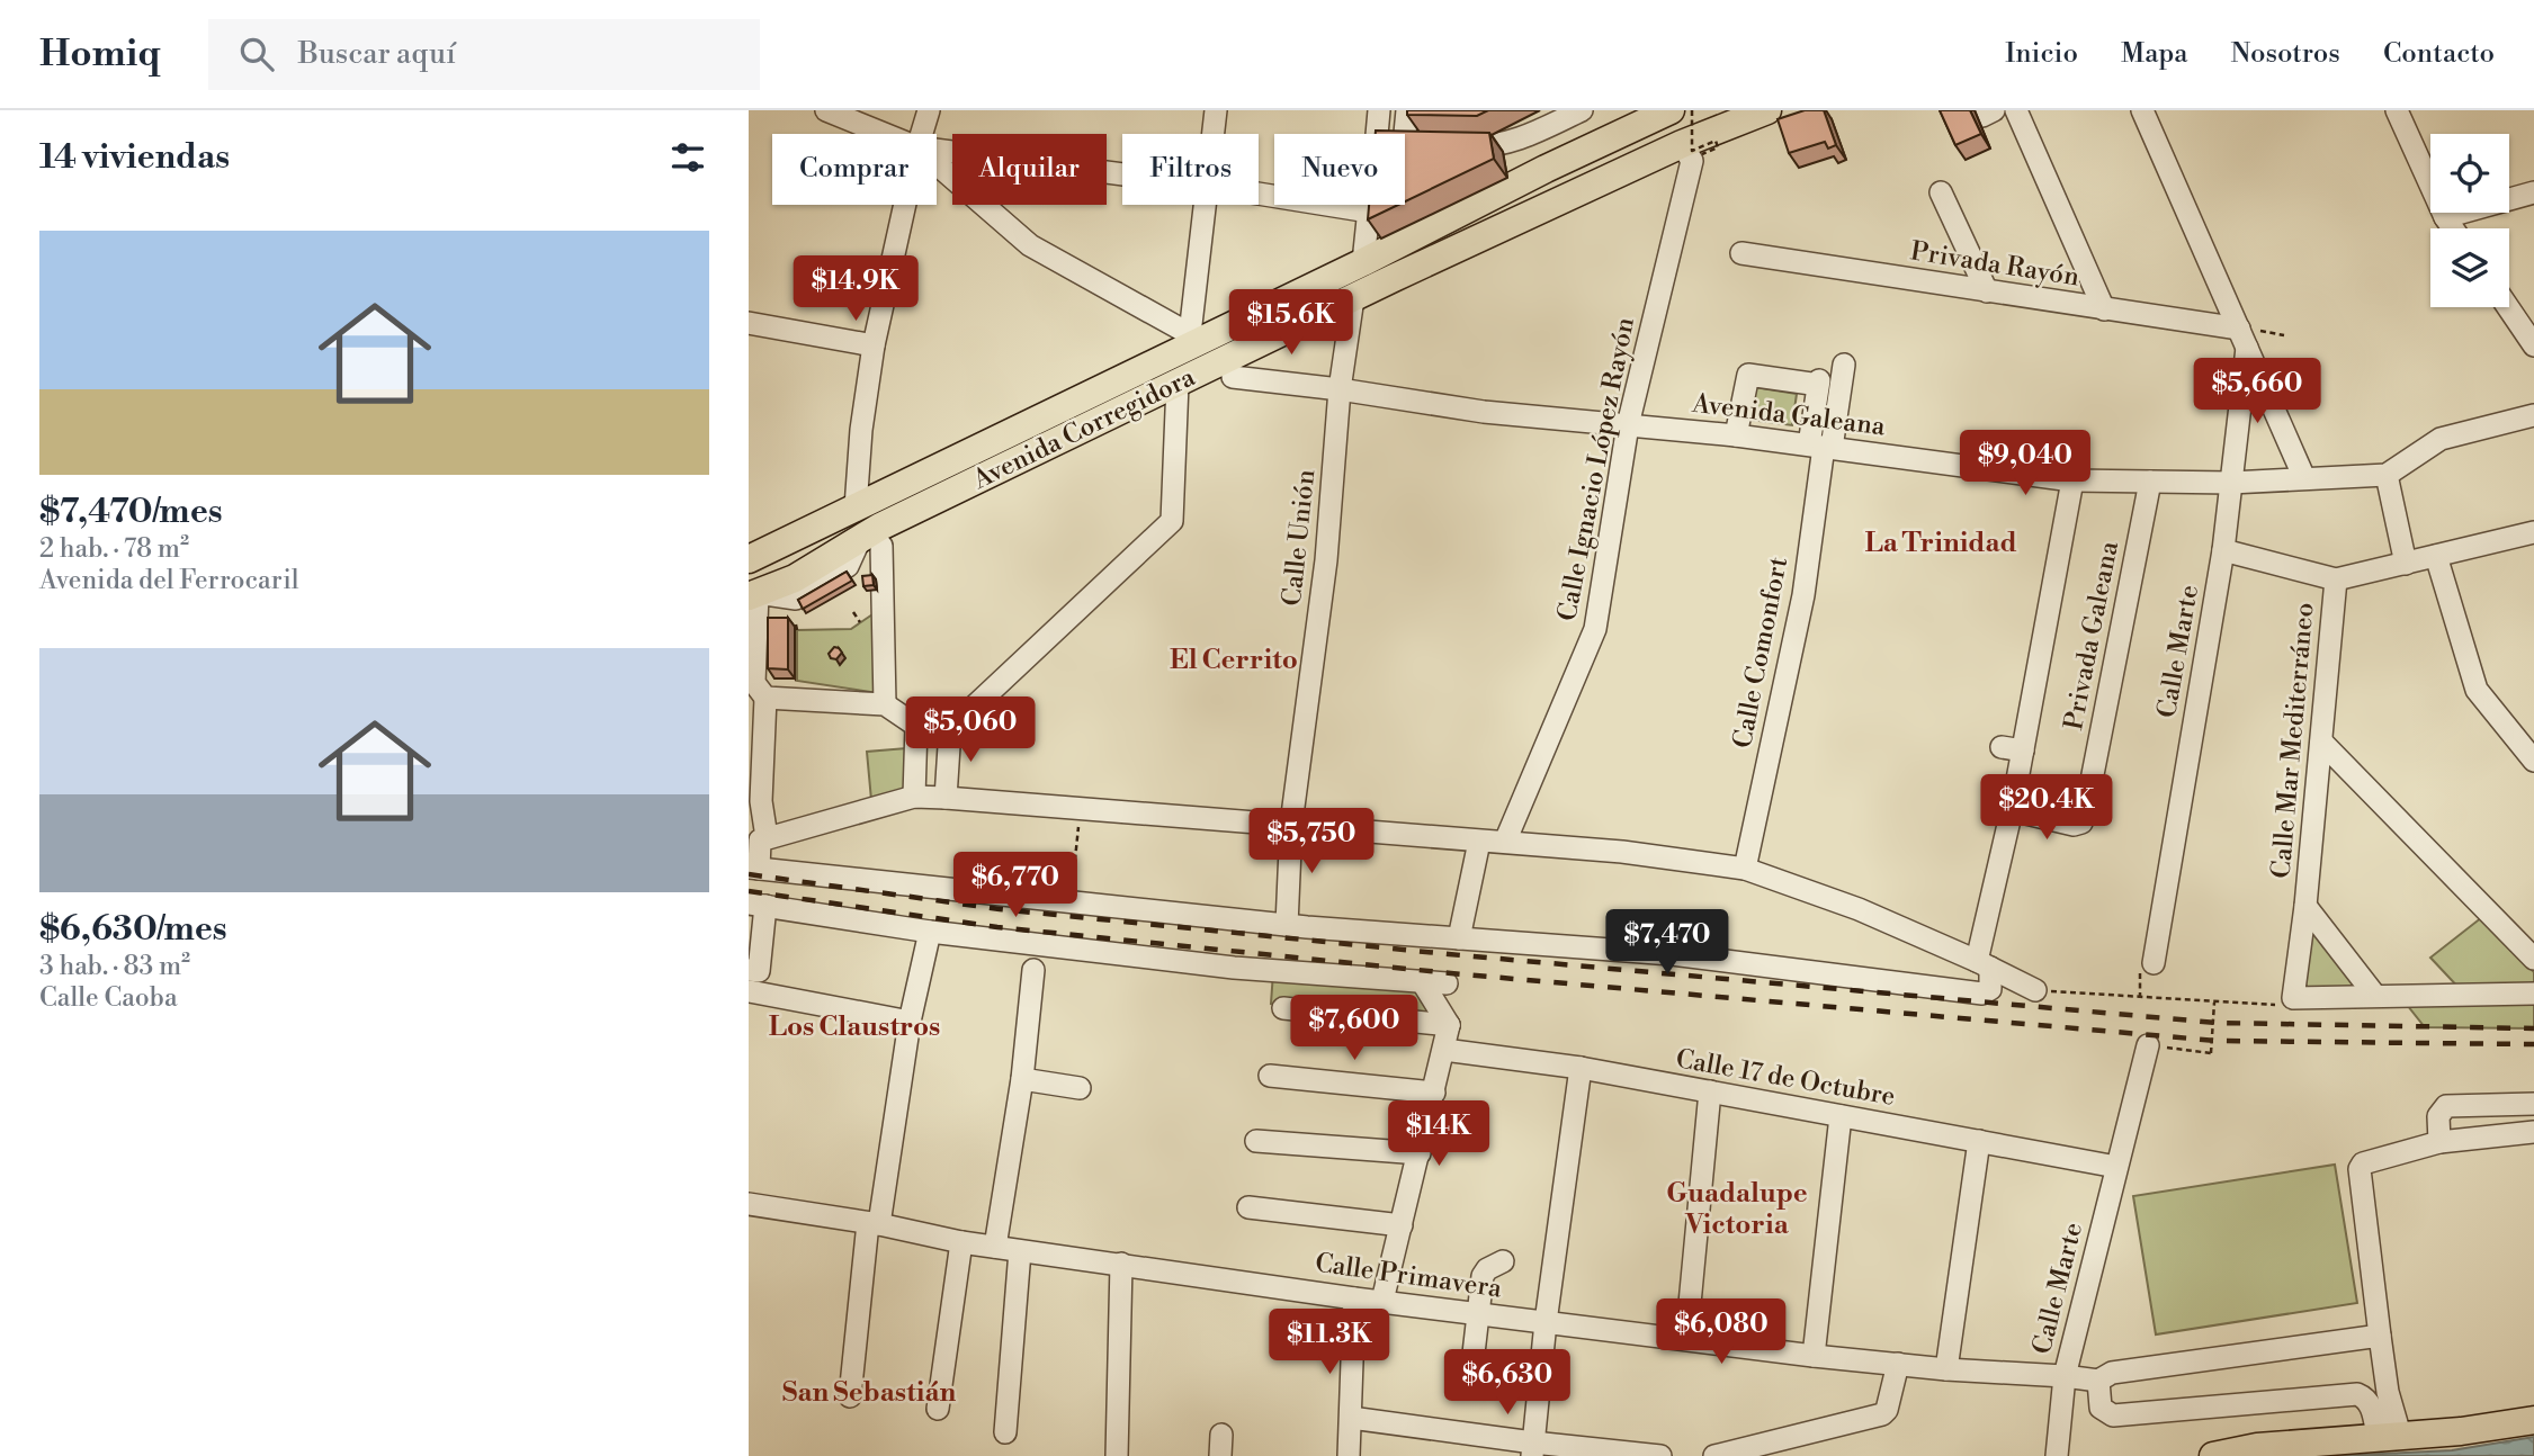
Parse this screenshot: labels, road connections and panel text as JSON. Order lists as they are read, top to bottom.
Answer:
{
  "streets": {
    "main road": ["Avenida Corregidora"],
    "street": [
      "Privada Rayón",
      "Avenida Galeana",
      "Calle Ignacio López Rayón",
      "Calle Unión",
      "Privada Galeana",
      "Calle Marte",
      "Calle Comonfort",
      "Calle Mar Mediterráneo",
      "Calle 17 de Octubre",
      "Calle Primavera"
    ]
  },
  "crossings": [
    ["Privada Rayón", "Calle Marte"],
    ["Avenida Galeana", "Calle Ignacio López Rayón"],
    ["Avenida Galeana", "Calle Unión"],
    ["Avenida Galeana", "Privada Galeana"],
    ["Avenida Galeana", "Calle Marte"],
    ["Avenida Galeana", "Calle Comonfort"],
    ["Avenida Corregidora", "Calle Ignacio López Rayón"],
    ["Avenida Corregidora", "Calle Unión"],
    ["Calle Marte", "Calle 17 de Octubre"],
    ["Calle Marte", "Calle Primavera"]
  ],
  "districts": [
    "La Trinidad",
    "El Cerrito",
    "Los Claustros",
    "Guadalupe Victoria",
    "San Sebastián"
  ],
  "page": {
    "header": "Homiq",
    "search": "Buscar aquí",
    "nav": [
      "Inicio",
      "Mapa",
      "Nosotros",
      "Contacto"
    ],
    "heading": "14 viviendas",
    "chip": [
      "Comprar",
      "Alquilar",
      "Filtros",
      "Nuevo"
    ],
    "list": [
      {
        "name": "$7,470/mes",
        "note": "2 hab. · 78 m² · Avenida del Ferrocaril"
      },
      {
        "name": "$6,630/mes",
        "note": "3 hab. · 83 m² · Calle Caoba"
      }
    ],
    "price": [
      "$14.9K",
      "$15.6K",
      "$5,660",
      "$9,040",
      "$5,060",
      "$20.4K",
      "$5,750",
      "$6,770",
      "$7,470",
      "$7,600",
      "$14K",
      "$6,080",
      "$11.3K",
      "$6,630"
    ]
  }
}
